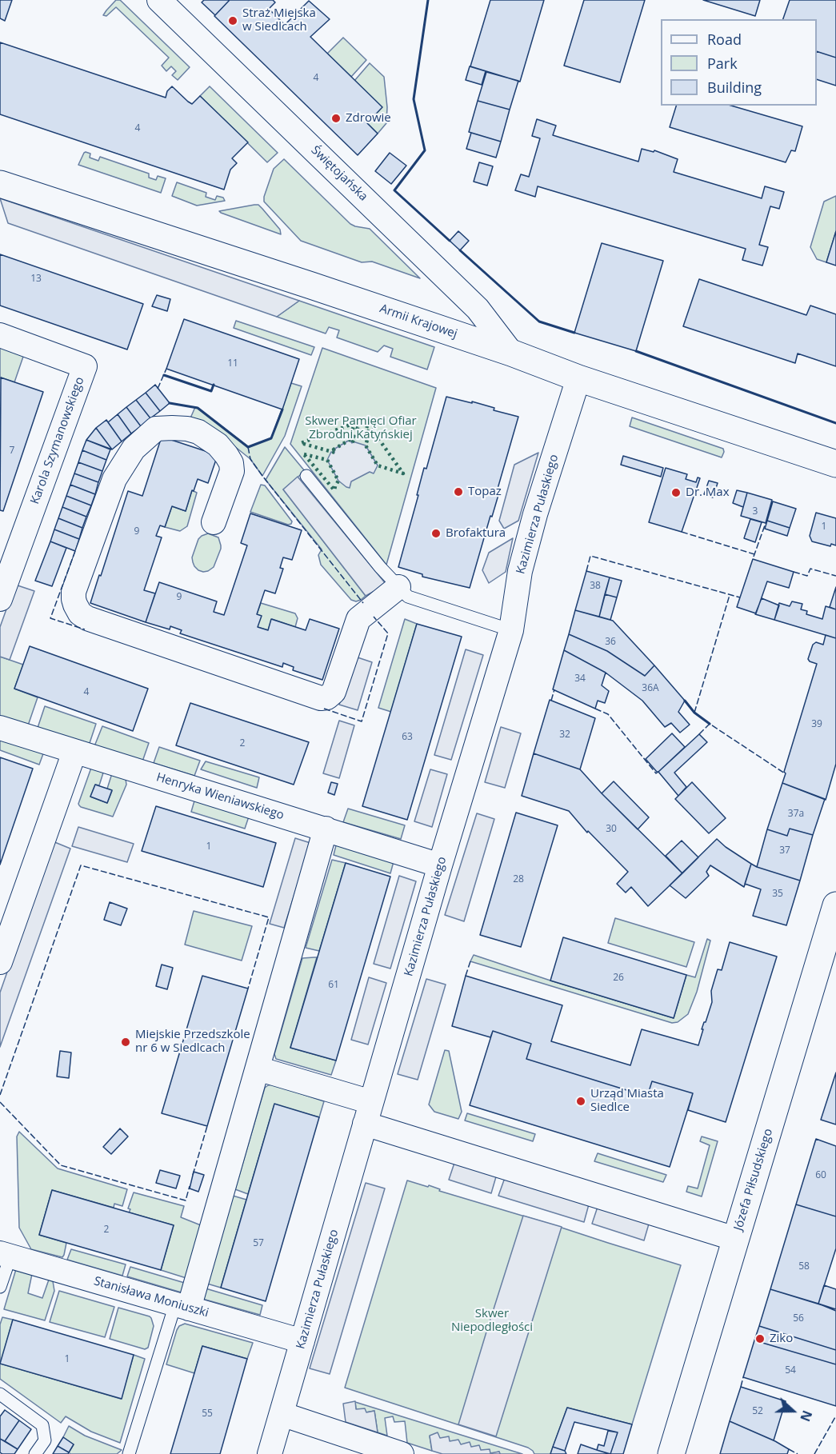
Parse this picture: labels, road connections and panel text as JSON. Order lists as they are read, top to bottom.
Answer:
{
  "streets": {
    "street": [
      "Świętojańska",
      "Armii Krajowej",
      "Karola Szymanowskiego",
      "Kazimierza Pułaskiego",
      "Henryka Wieniawskiego",
      "Józefa Piłsudskiego",
      "Stanisława Moniuszki"
    ]
  },
  "crossings": [
    ["Świętojańska", "Armii Krajowej"],
    ["Armii Krajowej", "Kazimierza Pułaskiego"],
    ["Kazimierza Pułaskiego", "Henryka Wieniawskiego"],
    ["Kazimierza Pułaskiego", "Stanisława Moniuszki"]
  ],
  "parks": ["Skwer Pamięci Ofiar Zbrodni Katyńskiej", "Skwer Niepodległości"],
  "places": [
    "Straż Miejska w Siedlcach",
    "Zdrowie",
    "Topaz",
    "Dr. Max",
    "Brofaktura",
    "Miejskie Przedszkole nr 6 w Siedlcach",
    "Urząd Miasta Siedlce",
    "Ziko"
  ],
  "house_numbers": [
    "4",
    "4",
    "13",
    "11",
    "7",
    "3",
    "1",
    "9",
    "38",
    "9",
    "36",
    "34",
    "36A",
    "4",
    "39",
    "32",
    "63",
    "2",
    "37a",
    "30",
    "1",
    "37",
    "28",
    "35",
    "26",
    "61",
    "60",
    "2",
    "57",
    "58",
    "56",
    "1",
    "54",
    "52",
    "55"
  ],
  "legend": ["Road", "Park", "Building"],
  "north": "right"
}
